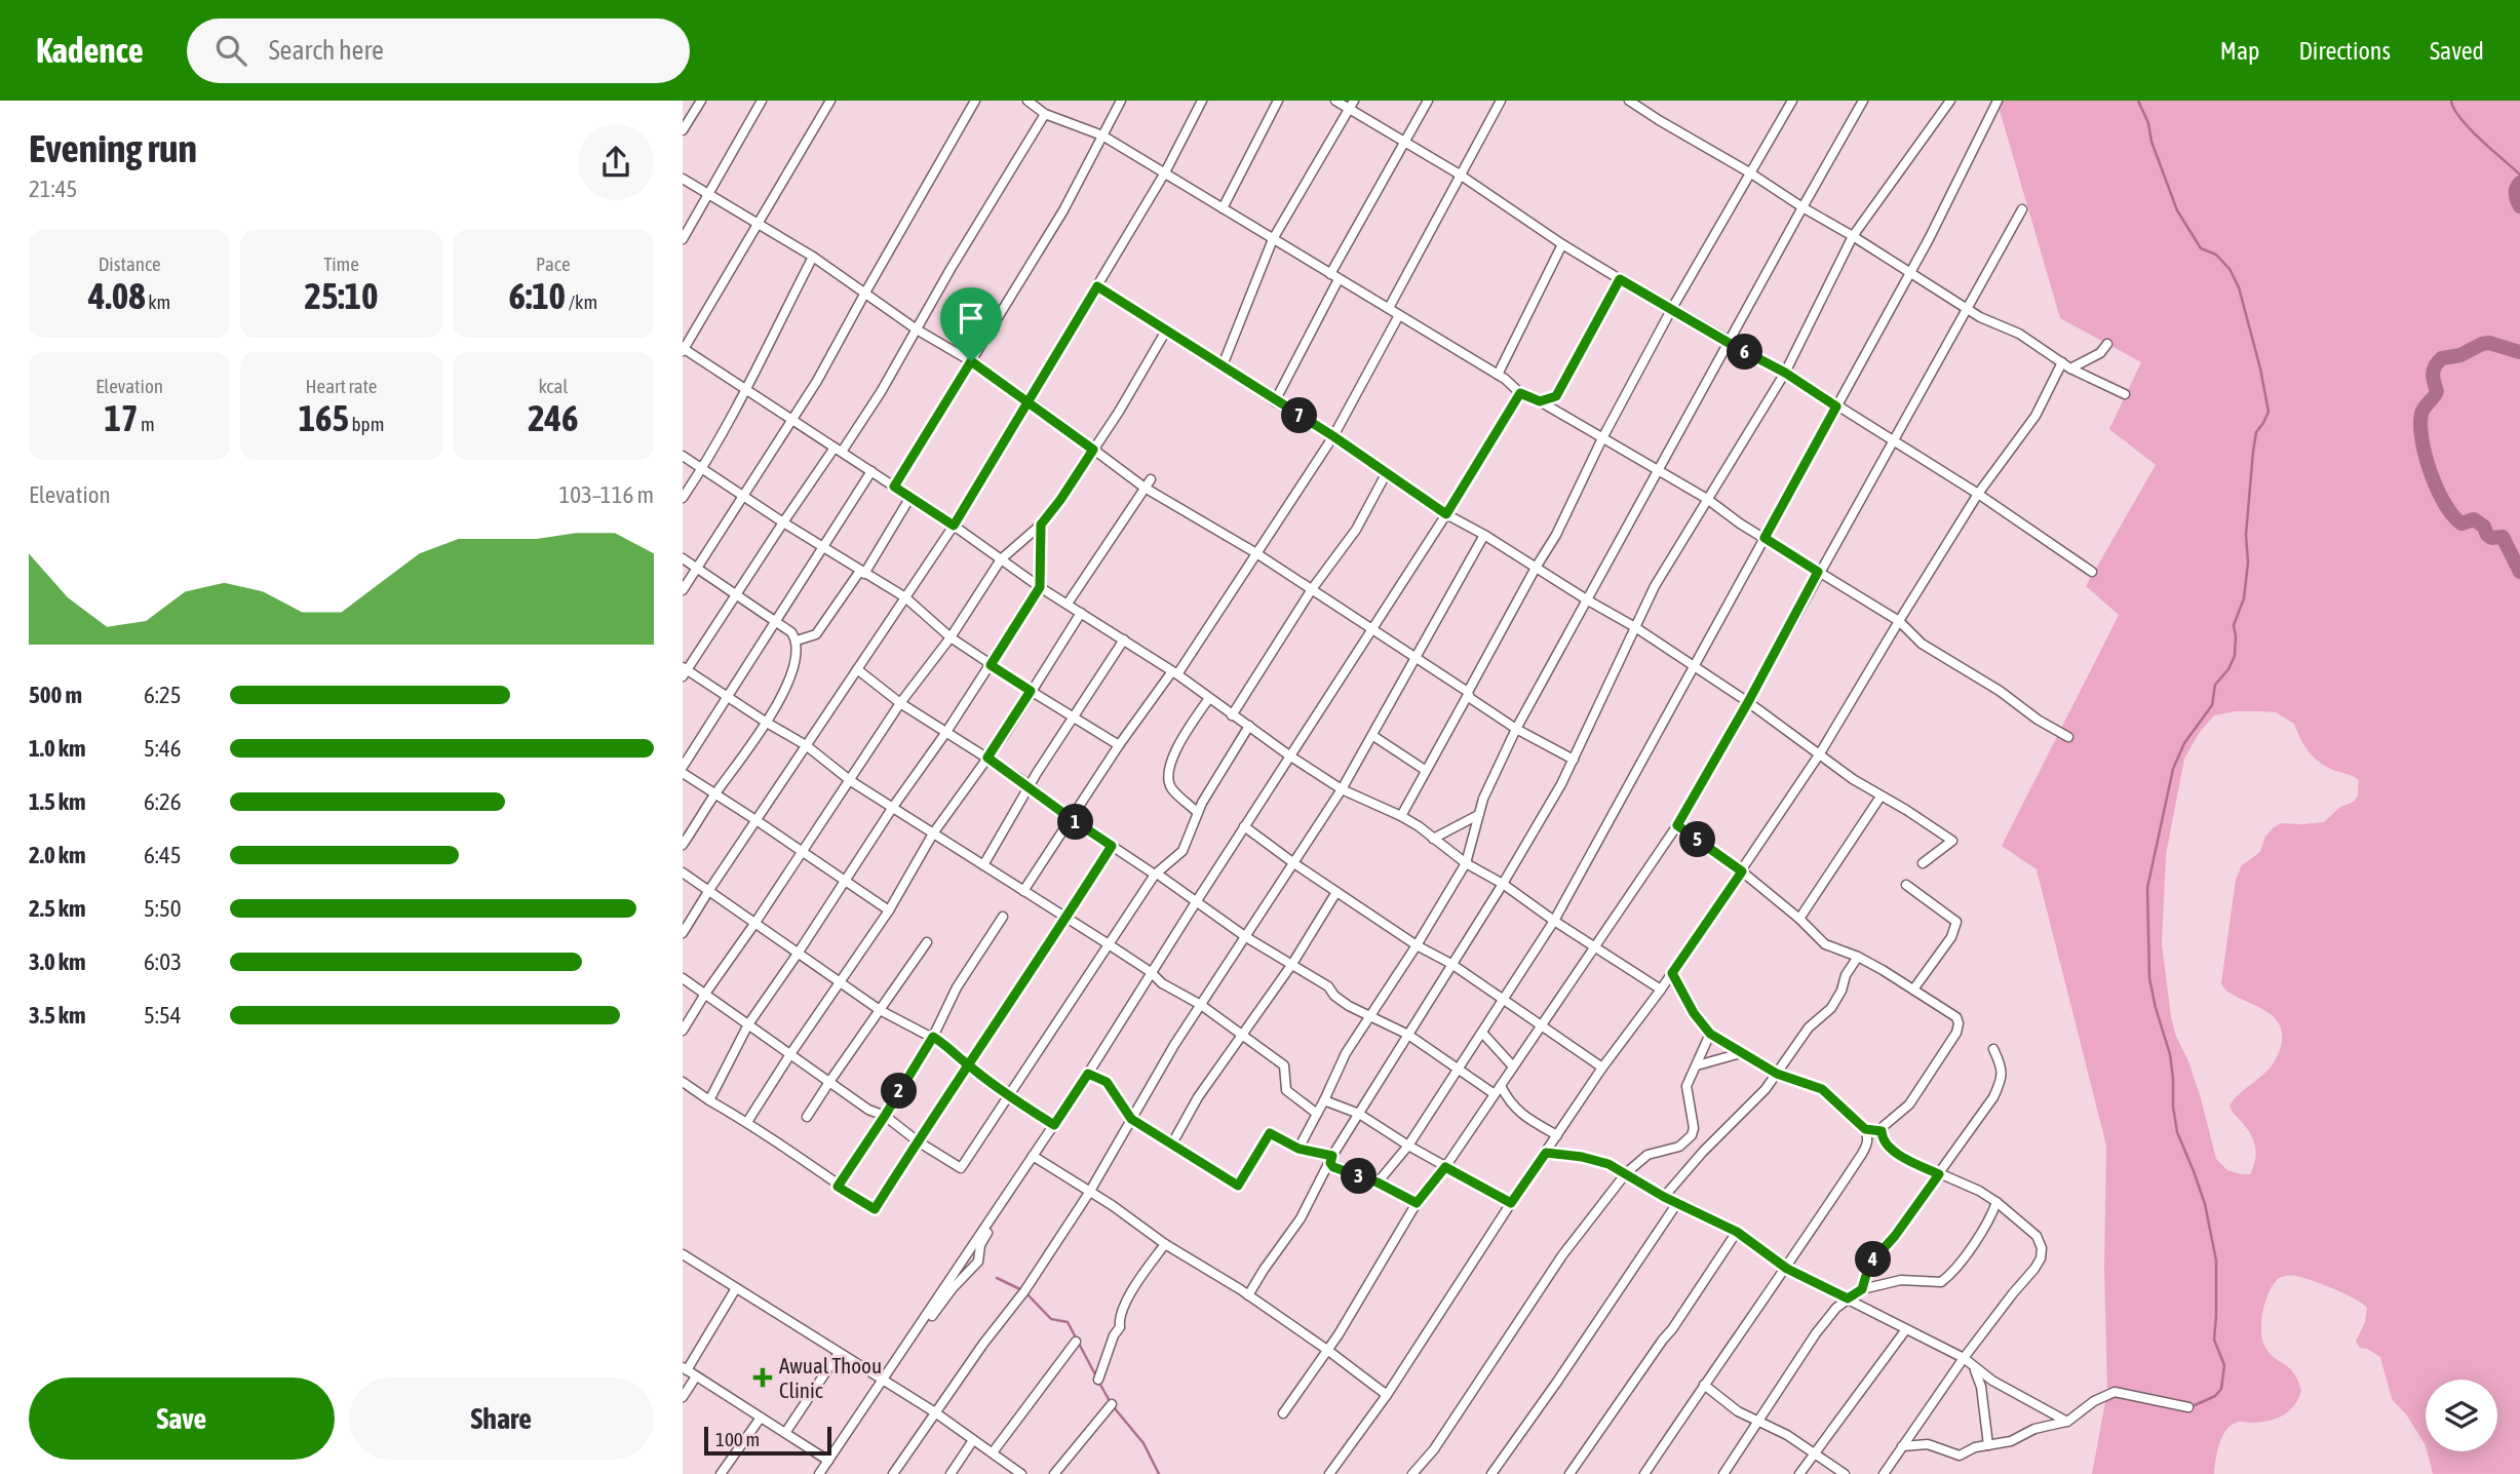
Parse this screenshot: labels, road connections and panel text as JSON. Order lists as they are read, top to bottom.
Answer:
{
  "places": {
    "health": ["Awual Thoou Clinic"]
  },
  "scale_bar": "100 m",
  "page": {
    "header": "Kadence",
    "search": "Search here",
    "nav": ["Map", "Directions", "Saved"],
    "heading": ["Evening run", "21:45"],
    "stats": [
      ["Distance", "4.08 km"],
      ["Time", "25:10"],
      ["Pace", "6:10 /km"],
      ["Elevation", "17 m"],
      ["Heart rate", "165 bpm"],
      ["kcal", "246"]
    ],
    "pins": [
      "6",
      "7",
      "1",
      "5",
      "2",
      "3",
      "4"
    ],
    "chart": ["Elevation", "103–116 m"],
    "list": [
      {
        "name": "500 m",
        "note": "6:25"
      },
      {
        "name": "1.0 km",
        "note": "5:46"
      },
      {
        "name": "1.5 km",
        "note": "6:26"
      },
      {
        "name": "2.0 km",
        "note": "6:45"
      },
      {
        "name": "2.5 km",
        "note": "5:50"
      },
      {
        "name": "3.0 km",
        "note": "6:03"
      },
      {
        "name": "3.5 km",
        "note": "5:54"
      }
    ],
    "buttons": ["Save", "Share"],
    "scale": "100 m"
  }
}
